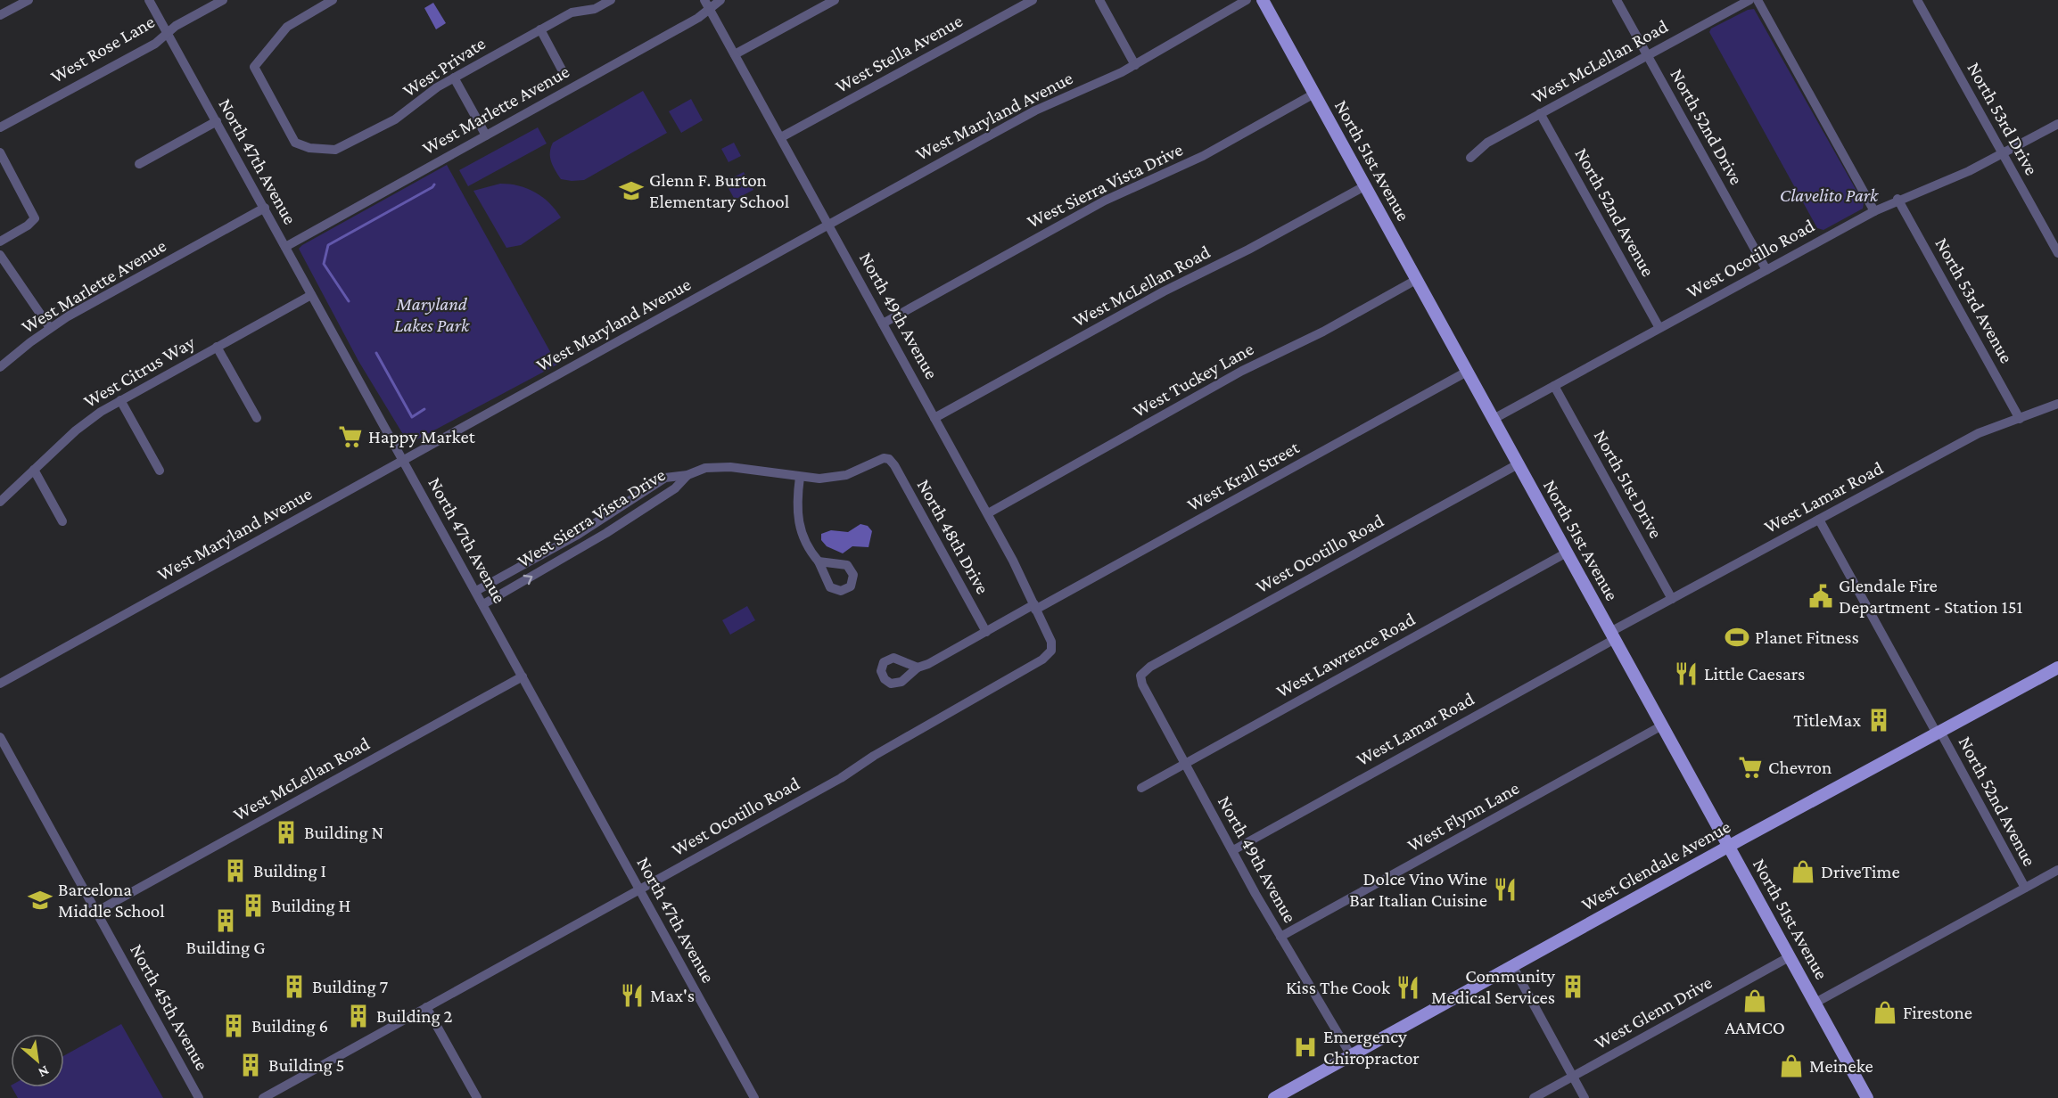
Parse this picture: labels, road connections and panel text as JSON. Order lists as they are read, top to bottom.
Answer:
{
  "streets": {
    "main road": ["North 51st Avenue", "West Glendale Avenue"],
    "street": [
      "West Rose Lane",
      "West Stella Avenue",
      "West McLellan Road",
      "West Private",
      "West Marlette Avenue",
      "West Maryland Avenue",
      "North 53rd Drive",
      "North 52nd Drive",
      "North 47th Avenue",
      "West Sierra Vista Drive",
      "North 52nd Avenue",
      "West Ocotillo Road",
      "North 53rd Avenue",
      "North 49th Avenue",
      "West Citrus Way",
      "West Tuckey Lane",
      "West Krall Street",
      "North 51st Drive",
      "West Lamar Road",
      "North 48th Drive",
      "West Lawrence Road",
      "West Flynn Lane",
      "North 45th Avenue",
      "West Glenn Drive"
    ]
  },
  "crossings": [
    ["West Rose Lane", "North 47th Avenue"],
    ["West Stella Avenue", "North 49th Avenue"],
    ["West McLellan Road", "North 52nd Drive"],
    ["West McLellan Road", "North 51st Avenue"],
    ["West McLellan Road", "North 47th Avenue"],
    ["West McLellan Road", "North 52nd Avenue"],
    ["West McLellan Road", "North 49th Avenue"],
    ["West McLellan Road", "North 45th Avenue"],
    ["West Marlette Avenue", "North 47th Avenue"],
    ["West Marlette Avenue", "North 49th Avenue"],
    ["West Maryland Avenue", "North 47th Avenue"],
    ["West Maryland Avenue", "North 49th Avenue"],
    ["North 53rd Drive", "West Ocotillo Road"],
    ["North 52nd Drive", "West Ocotillo Road"],
    ["North 51st Avenue", "West Sierra Vista Drive"],
    ["North 51st Avenue", "West Ocotillo Road"],
    ["North 51st Avenue", "West Tuckey Lane"],
    ["North 51st Avenue", "West Krall Street"],
    ["North 51st Avenue", "West Lamar Road"],
    ["North 51st Avenue", "West Lawrence Road"],
    ["North 51st Avenue", "West Flynn Lane"],
    ["North 51st Avenue", "West Glendale Avenue"],
    ["North 51st Avenue", "West Glenn Drive"],
    ["North 47th Avenue", "West Sierra Vista Drive"],
    ["North 47th Avenue", "West Ocotillo Road"],
    ["North 47th Avenue", "West Citrus Way"],
    ["West Sierra Vista Drive", "North 49th Avenue"],
    ["West Sierra Vista Drive", "North 48th Drive"],
    ["North 52nd Avenue", "West Ocotillo Road"],
    ["North 52nd Avenue", "West Lamar Road"],
    ["North 52nd Avenue", "West Glendale Avenue"],
    ["West Ocotillo Road", "North 53rd Avenue"],
    ["West Ocotillo Road", "North 49th Avenue"],
    ["West Ocotillo Road", "North 51st Drive"],
    ["North 53rd Avenue", "West Lamar Road"],
    ["North 49th Avenue", "West Tuckey Lane"],
    ["North 49th Avenue", "West Krall Street"],
    ["North 49th Avenue", "West Lamar Road"],
    ["North 49th Avenue", "West Lawrence Road"],
    ["North 49th Avenue", "West Flynn Lane"],
    ["North 49th Avenue", "West Glendale Avenue"],
    ["West Krall Street", "North 48th Drive"],
    ["North 51st Drive", "West Lamar Road"]
  ],
  "parks": ["Clavelito Park", "Maryland Lakes Park"],
  "places": {
    "school or university": ["Glenn F. Burton Elementary School", "Barcelona Middle School"],
    "supermarket": ["Happy Market", "Chevron"],
    "public building": ["Glendale Fire Department - Station 151"],
    "sports": ["Planet Fitness"],
    "restaurant": [
      "Little Caesars",
      "Dolce Vino Wine Bar Italian Cuisine",
      "Kiss The Cook",
      "Max's"
    ],
    "building": [
      "TitleMax",
      "Building N",
      "Building I",
      "Building H",
      "Building G",
      "Building 7",
      "Community Medical Services",
      "Building 2",
      "Building 6",
      "Building 5"
    ],
    "shop": [
      "DriveTime",
      "AAMCO",
      "Firestone",
      "Meineke"
    ],
    "hospital": ["Emergency Chiropractor"]
  },
  "north": "bottom right"
}
